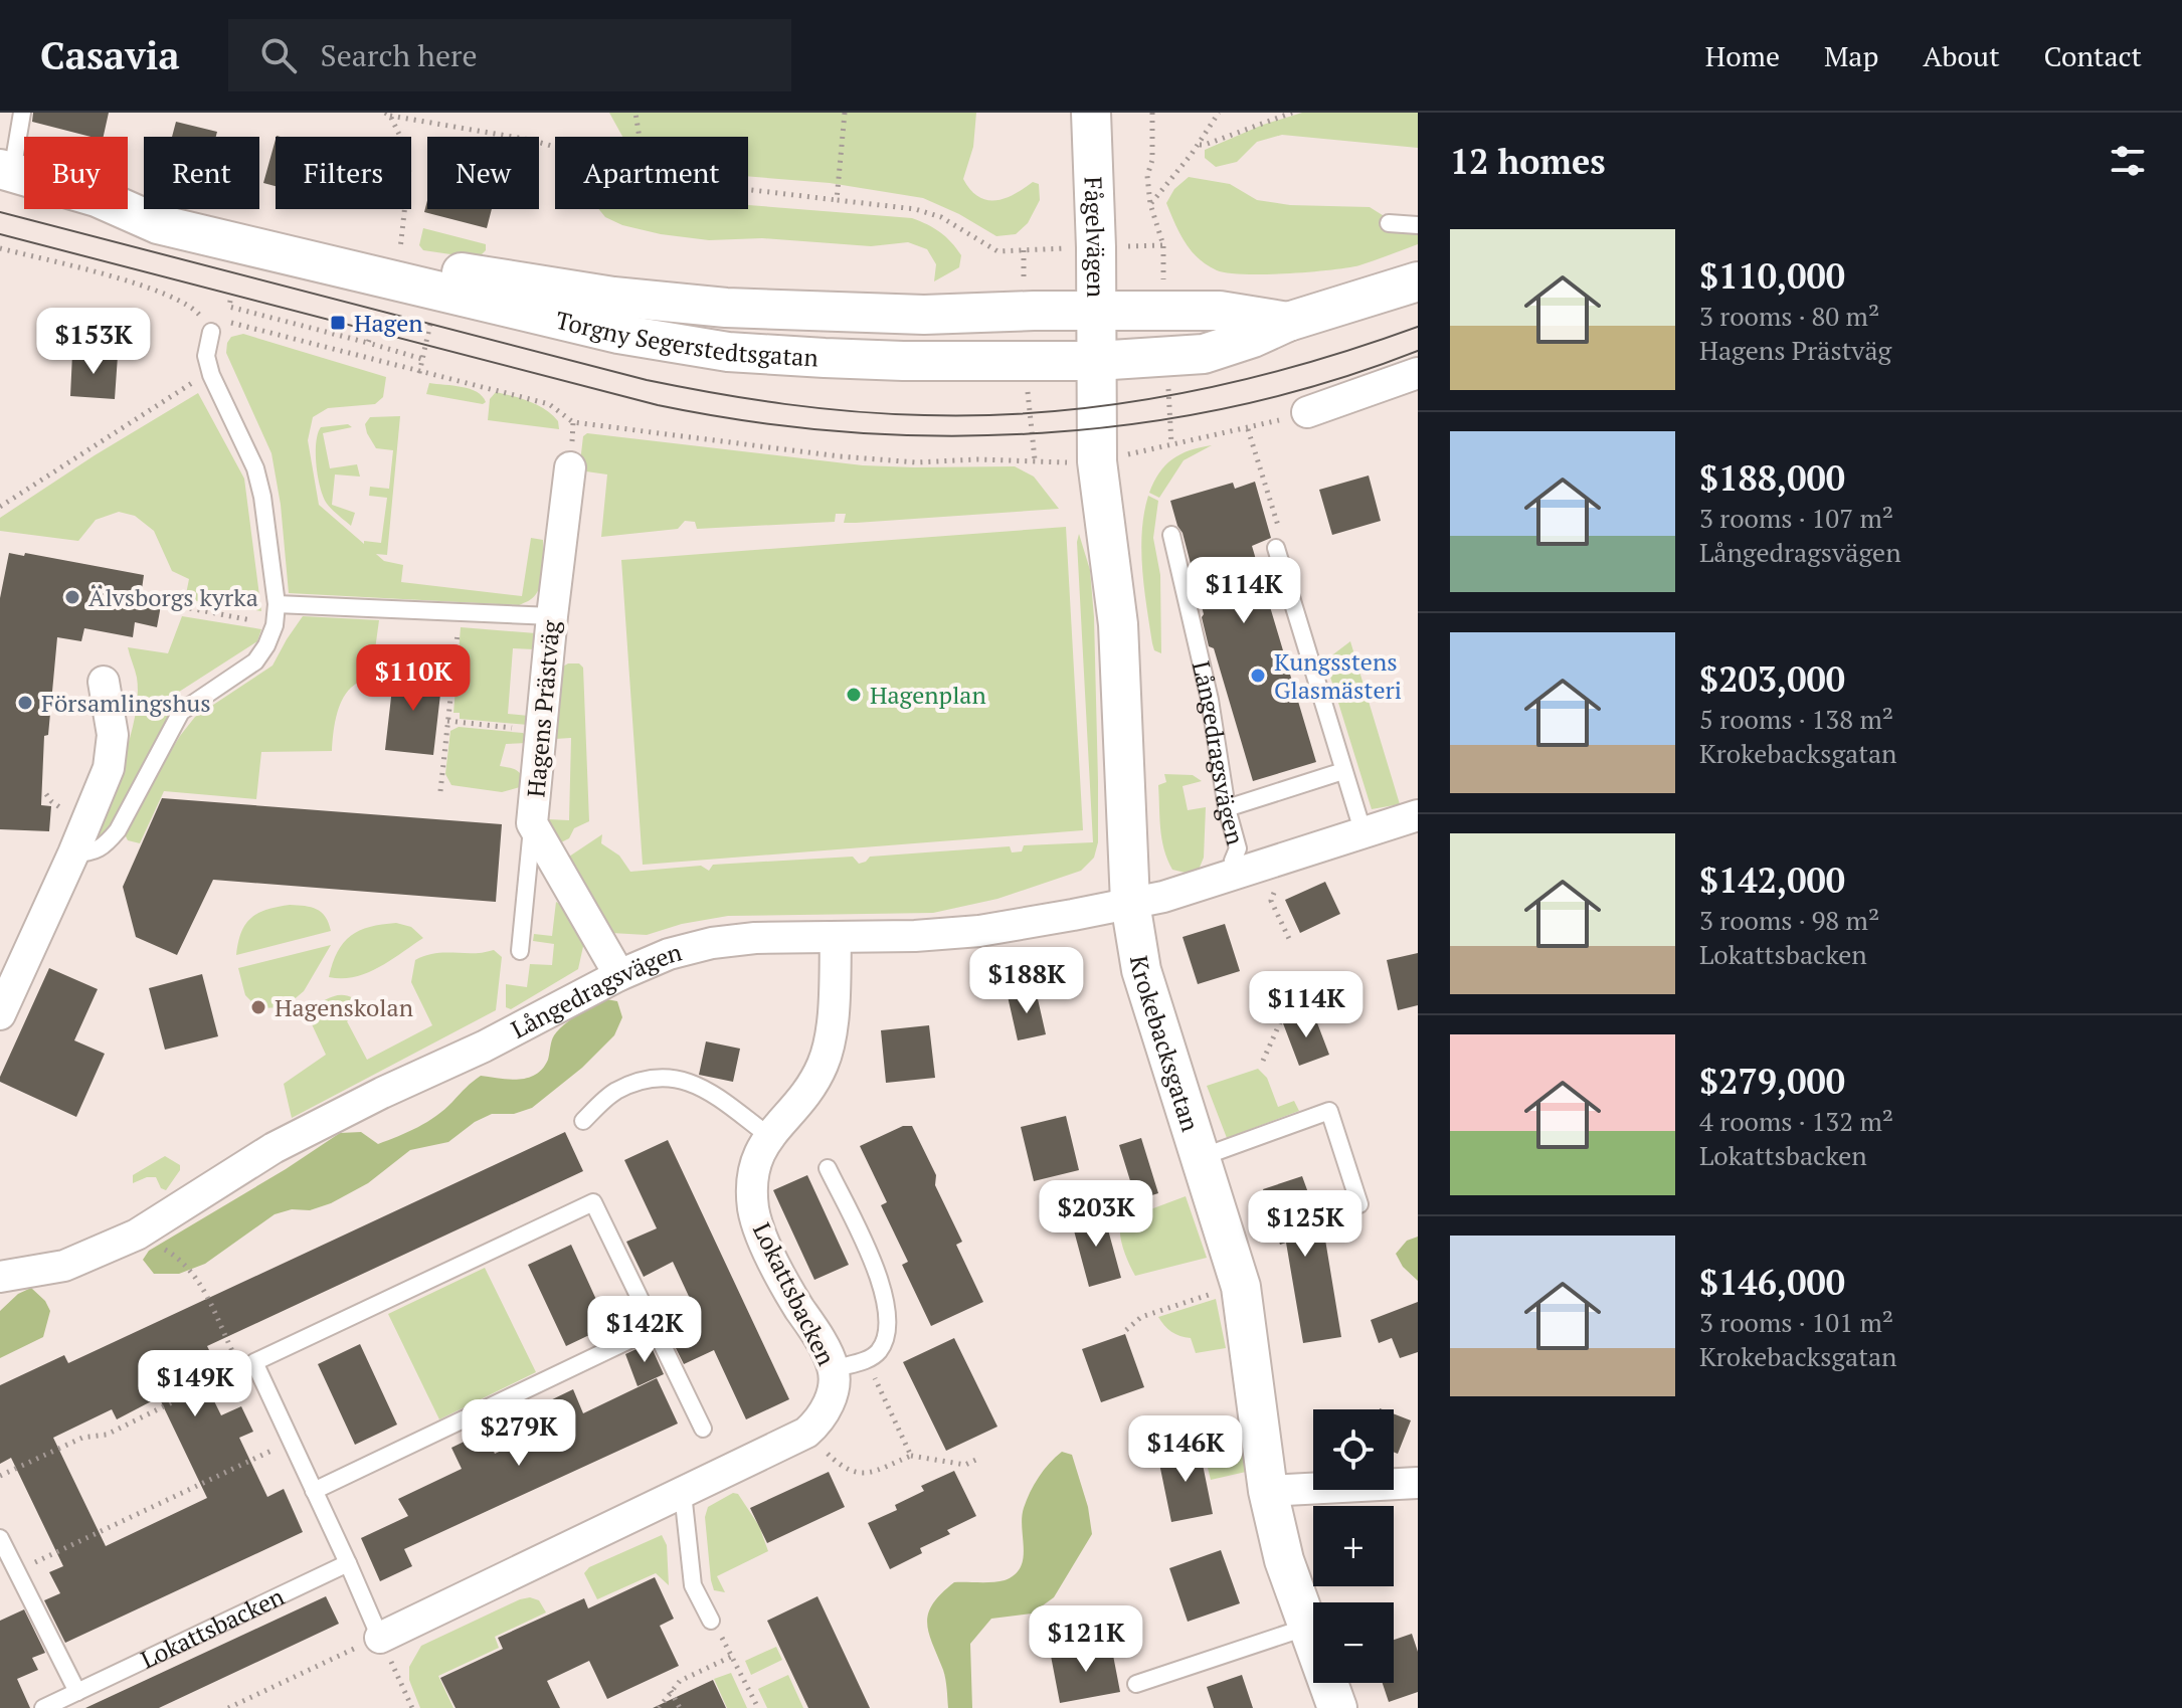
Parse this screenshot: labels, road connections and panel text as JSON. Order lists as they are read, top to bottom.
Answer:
{
  "streets": {
    "street": [
      "Fågelvägen",
      "Torgny Segerstedtsgatan",
      "Hagens Prästväg",
      "Långedragsvägen",
      "Krokebacksgatan",
      "Lokattsbacken"
    ]
  },
  "crossings": [
    ["Fågelvägen", "Torgny Segerstedtsgatan"],
    ["Fågelvägen", "Krokebacksgatan"],
    ["Torgny Segerstedtsgatan", "Krokebacksgatan"],
    ["Hagens Prästväg", "Långedragsvägen"],
    ["Långedragsvägen", "Krokebacksgatan"],
    ["Långedragsvägen", "Lokattsbacken"]
  ],
  "places": {
    "transit": ["Hagen"],
    "other": [
      "Älvsborgs kyrka",
      "Kungsstens Glasmästeri",
      "Hagenplan",
      "Församlingshus",
      "Hagenskolan"
    ]
  },
  "page": {
    "header": "Casavia",
    "search": "Search here",
    "nav": [
      "Home",
      "Map",
      "About",
      "Contact"
    ],
    "heading": "12 homes",
    "chip": [
      "Buy",
      "Rent",
      "Filters",
      "New",
      "Apartment"
    ],
    "list": [
      {
        "name": "$110,000",
        "note": "3 rooms · 80 m² · Hagens Prästväg"
      },
      {
        "name": "$188,000",
        "note": "3 rooms · 107 m² · Långedragsvägen"
      },
      {
        "name": "$203,000",
        "note": "5 rooms · 138 m² · Krokebacksgatan"
      },
      {
        "name": "$142,000",
        "note": "3 rooms · 98 m² · Lokattsbacken"
      },
      {
        "name": "$279,000",
        "note": "4 rooms · 132 m² · Lokattsbacken"
      },
      {
        "name": "$146,000",
        "note": "3 rooms · 101 m² · Krokebacksgatan"
      }
    ],
    "price": [
      "$153K",
      "$114K",
      "$110K",
      "$188K",
      "$114K",
      "$203K",
      "$125K",
      "$142K",
      "$149K",
      "$279K",
      "$146K",
      "$121K"
    ],
    "map_buttons": ["+", "−"]
  }
}
